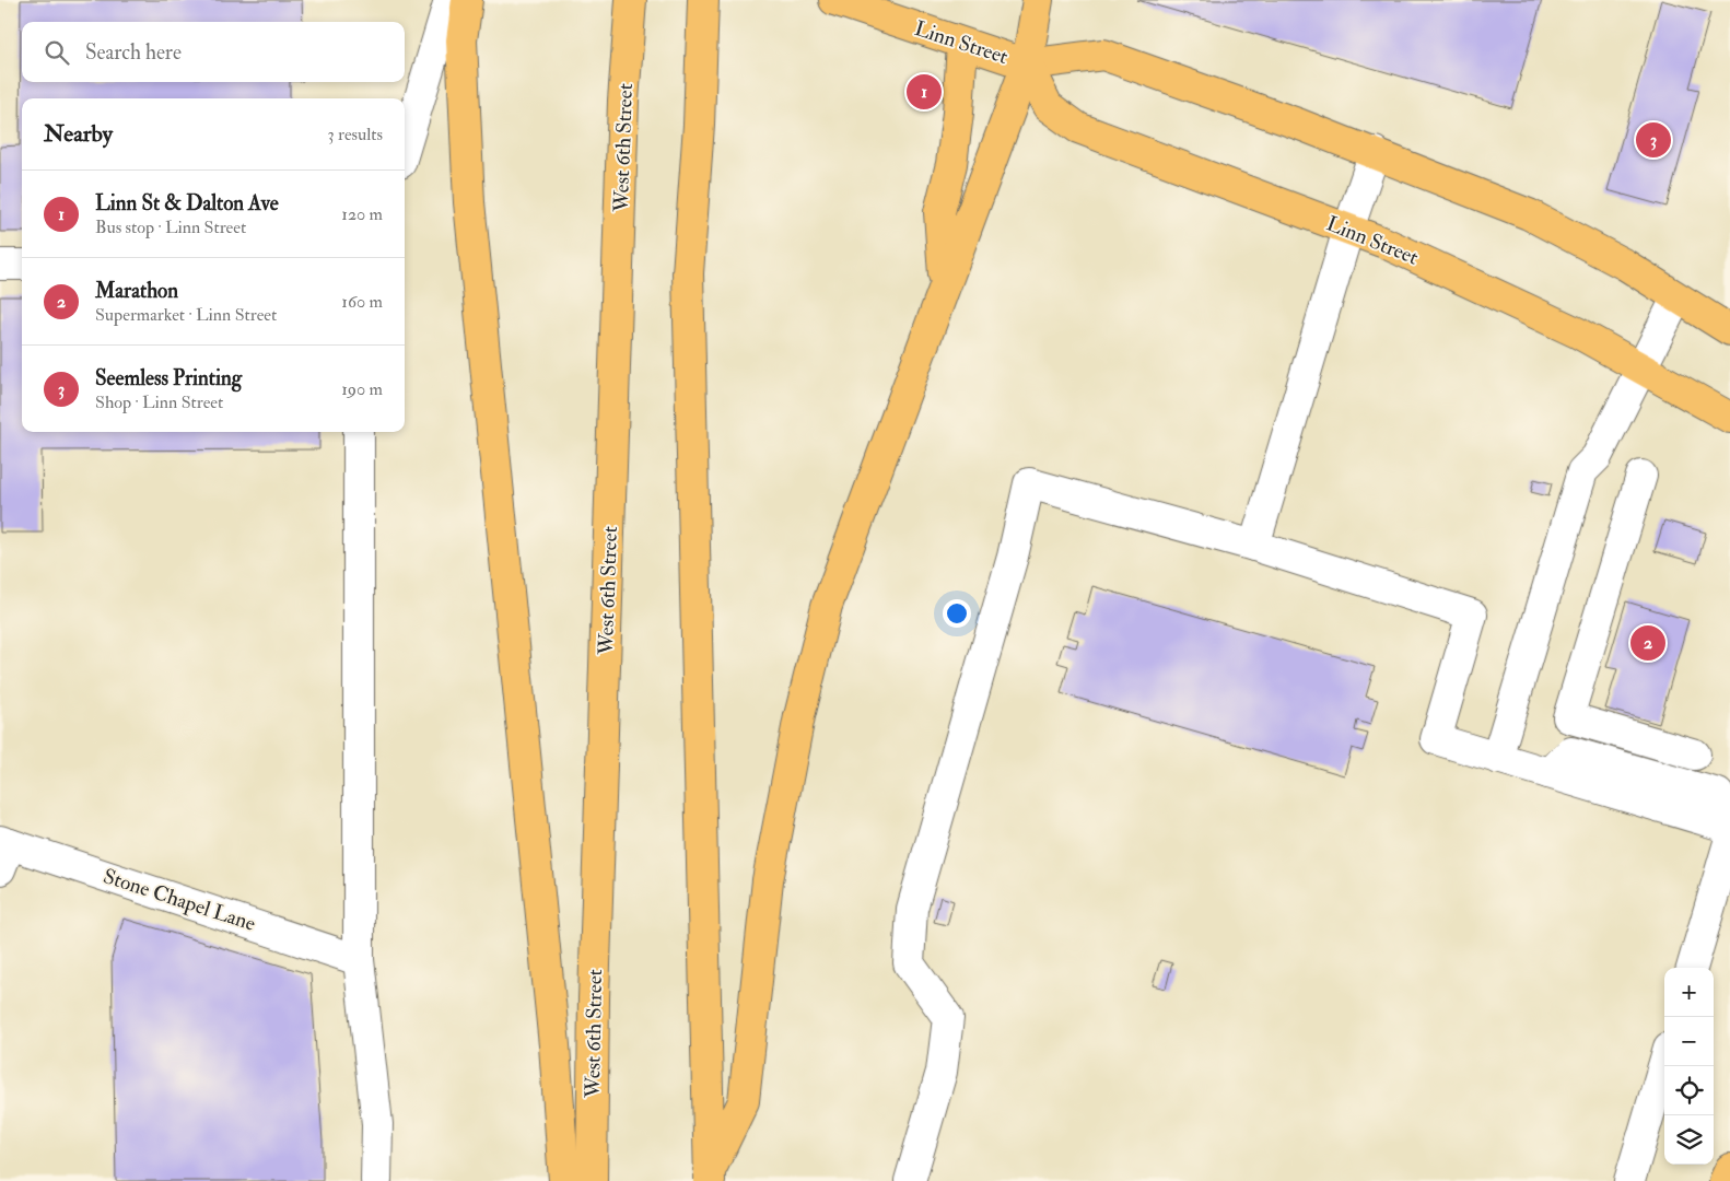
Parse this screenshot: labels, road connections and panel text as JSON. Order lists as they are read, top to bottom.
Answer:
{
  "streets": {
    "main road": ["Linn Street", "West 6th Street"],
    "street": ["Stone Chapel Lane"]
  },
  "page": {
    "search": "Search here",
    "pins": ["1", "3", "2"],
    "heading": ["Nearby", "3 results"],
    "list": [
      {
        "mark": "1",
        "name": "Linn St & Dalton Ave",
        "note": "Bus stop · Linn Street",
        "value": "120 m"
      },
      {
        "mark": "2",
        "name": "Marathon",
        "note": "Supermarket · Linn Street",
        "value": "160 m"
      },
      {
        "mark": "3",
        "name": "Seemless Printing",
        "note": "Shop · Linn Street",
        "value": "190 m"
      }
    ],
    "map_buttons": ["+", "−"]
  }
}
